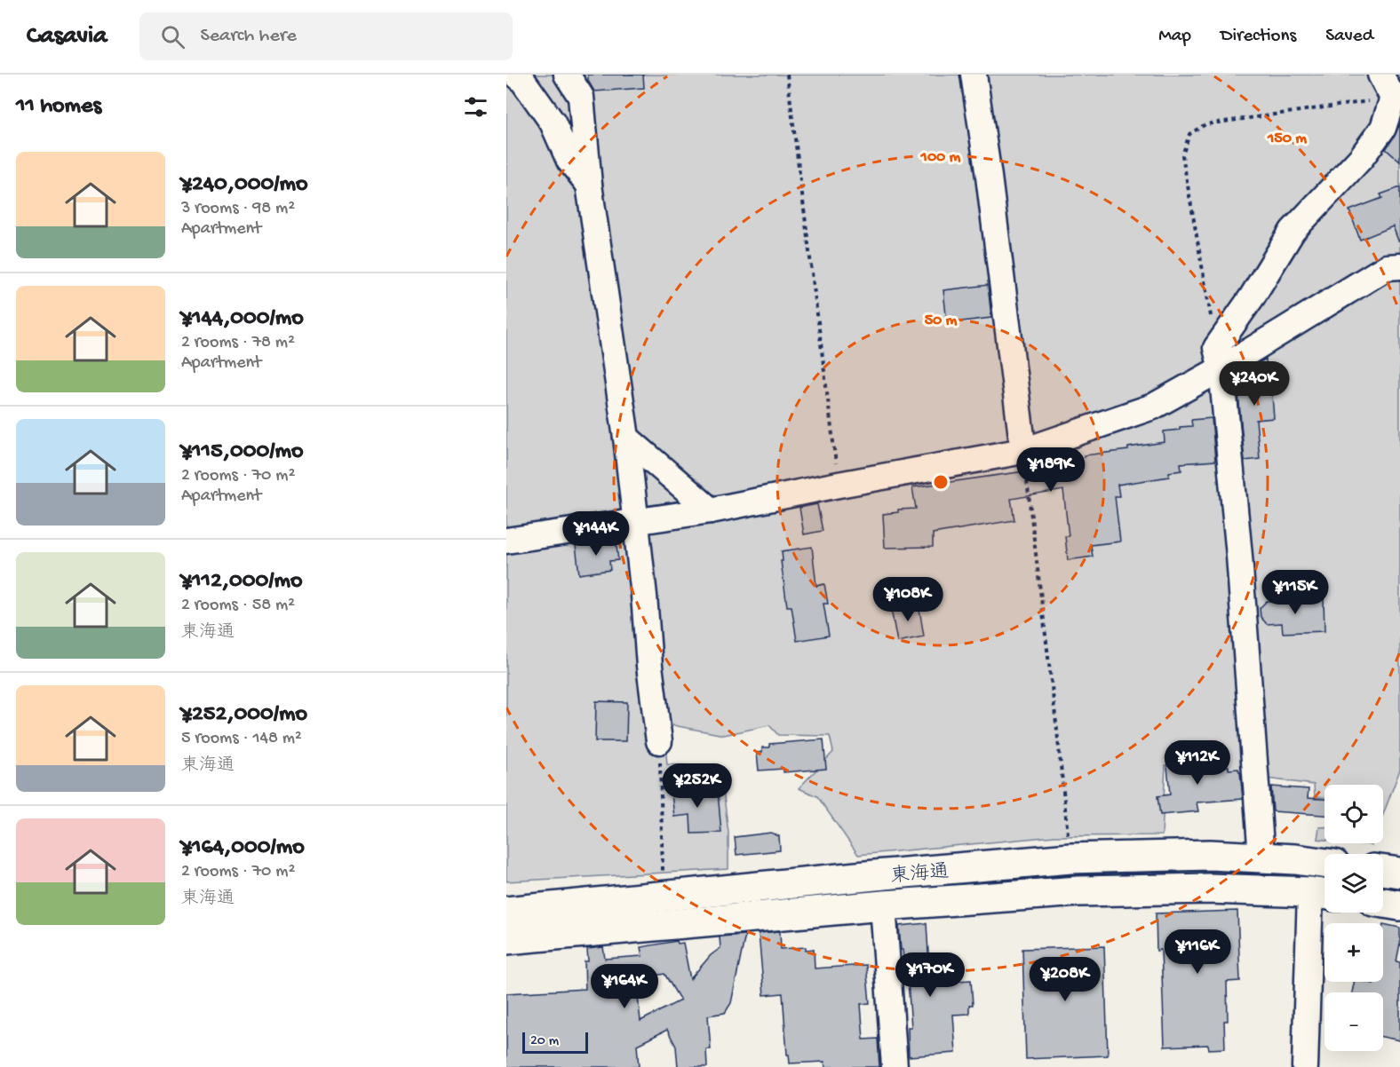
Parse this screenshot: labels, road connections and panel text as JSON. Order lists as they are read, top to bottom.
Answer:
{
  "streets": {
    "main road": ["東海通"]
  },
  "scale_bar": "20 m",
  "page": {
    "header": "Casavia",
    "search": "Search here",
    "nav": ["Map", "Directions", "Saved"],
    "heading": "11 homes",
    "list": [
      {
        "name": "¥240,000/mo",
        "note": "3 rooms · 98 m² · Apartment"
      },
      {
        "name": "¥144,000/mo",
        "note": "2 rooms · 78 m² · Apartment"
      },
      {
        "name": "¥115,000/mo",
        "note": "2 rooms · 70 m² · Apartment"
      },
      {
        "name": "¥112,000/mo",
        "note": "2 rooms · 58 m² · 東海通"
      },
      {
        "name": "¥252,000/mo",
        "note": "5 rooms · 148 m² · 東海通"
      },
      {
        "name": "¥164,000/mo",
        "note": "2 rooms · 70 m² · 東海通"
      }
    ],
    "price": [
      "¥240K",
      "¥189K",
      "¥144K",
      "¥115K",
      "¥108K",
      "¥112K",
      "¥252K",
      "¥116K",
      "¥170K",
      "¥208K",
      "¥164K"
    ],
    "map_buttons": ["+", "−"],
    "scale": "20 m"
  },
  "rings": ["150 m", "100 m", "50 m"]
}
